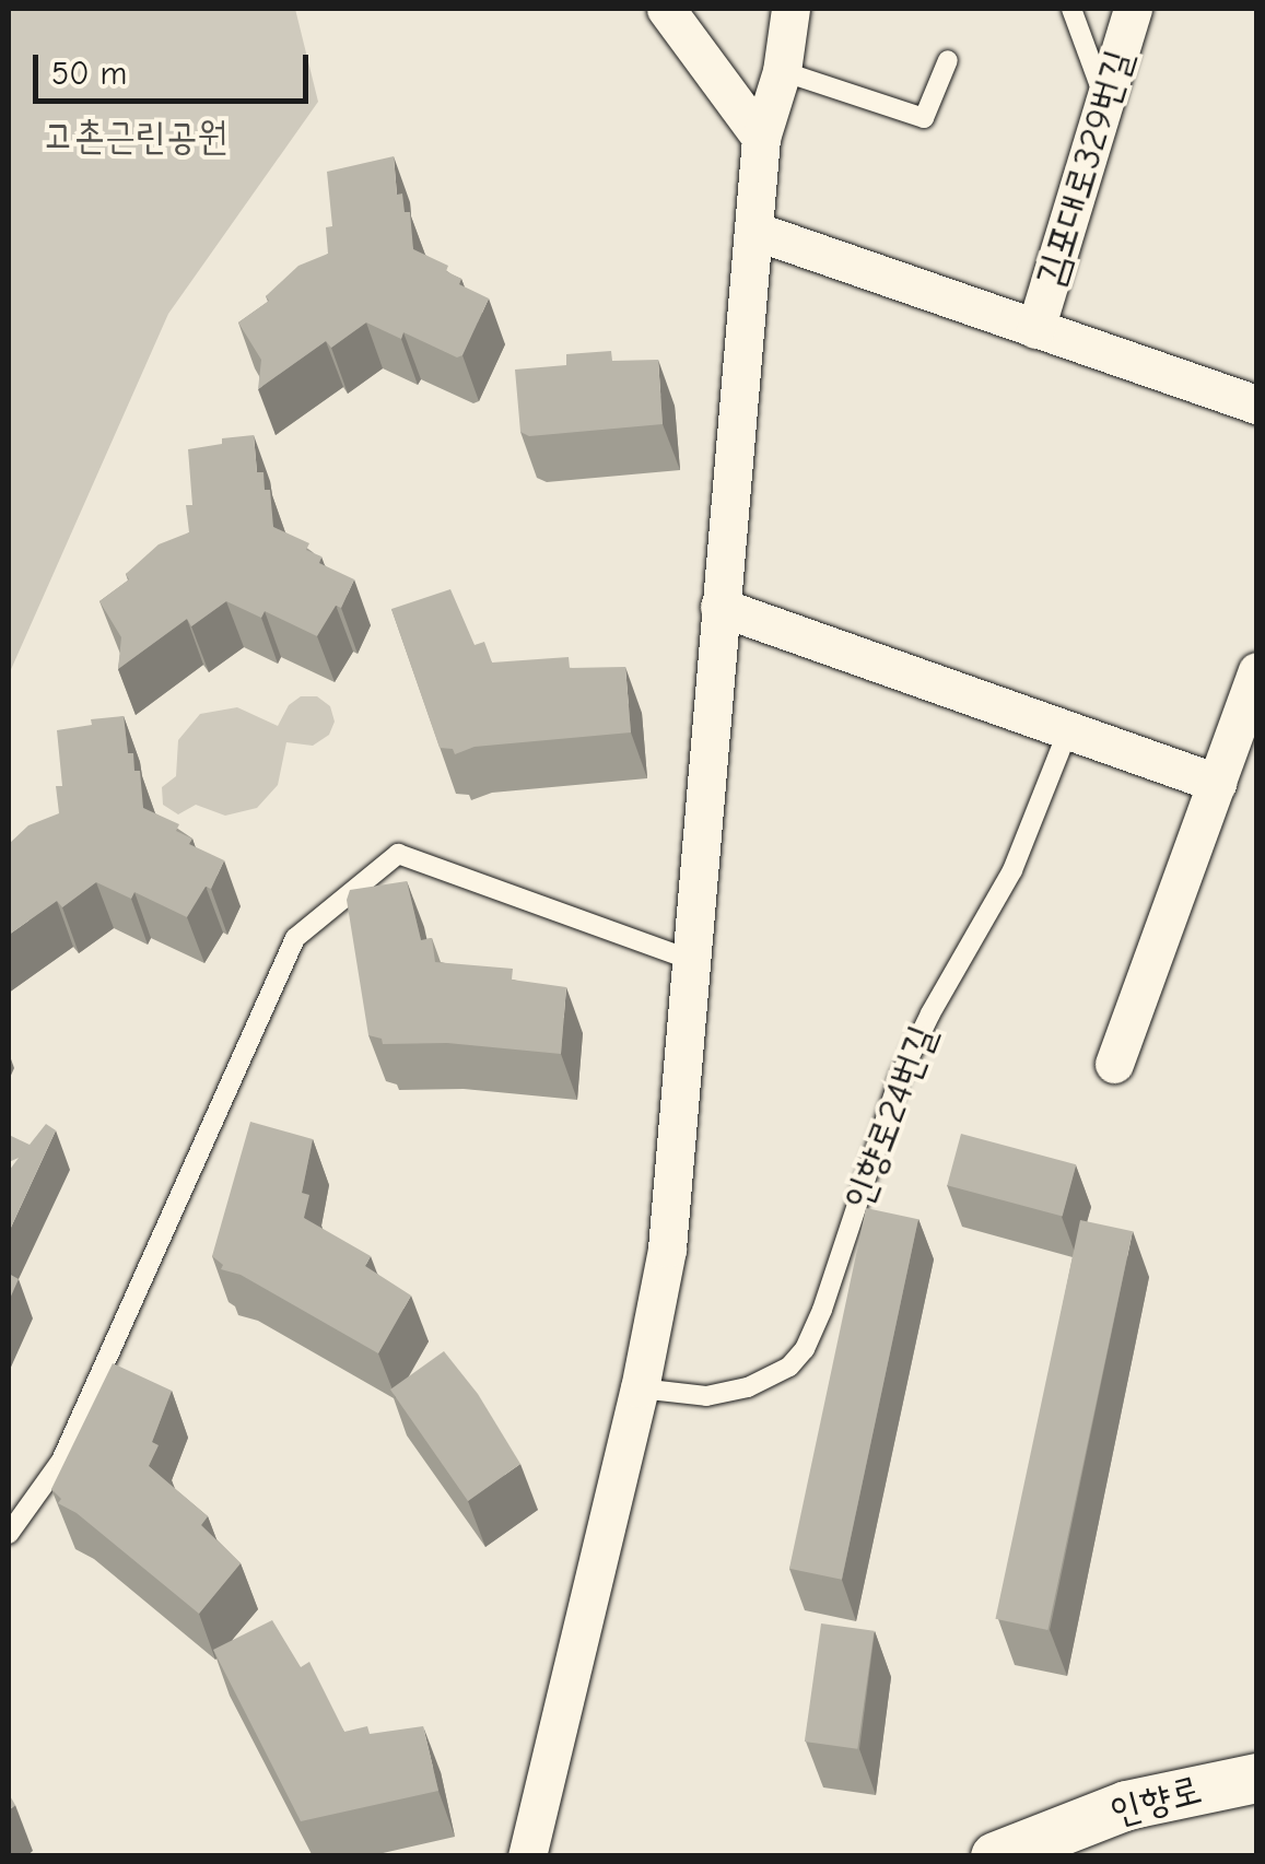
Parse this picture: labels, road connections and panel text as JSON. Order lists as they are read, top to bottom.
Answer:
{
  "streets": {
    "street": ["김포대로329번길", "인향로"],
    "lane": ["인향로24번길"]
  },
  "parks": ["고촌근린공원"],
  "scale_bar": "50 m"
}
